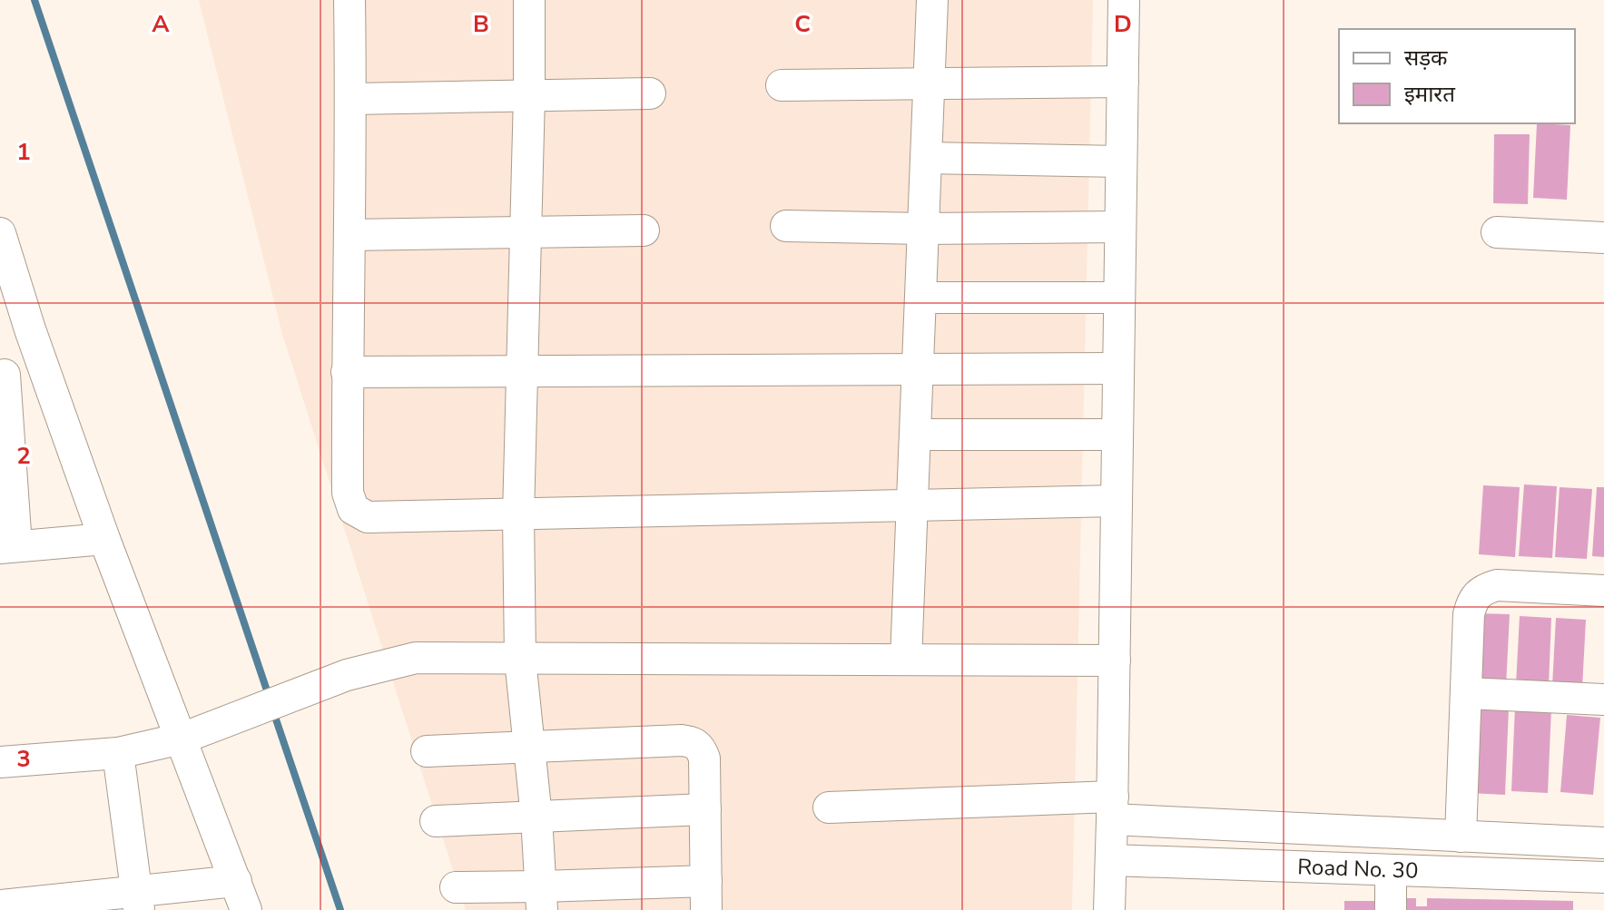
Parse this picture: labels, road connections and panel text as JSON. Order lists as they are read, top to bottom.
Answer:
{
  "streets": {
    "street": ["Road No. 30"]
  },
  "legend": ["सड़क", "इमारत"],
  "grid": {
    "columns": [
      "A",
      "B",
      "C",
      "D"
    ],
    "rows": ["1", "2", "3"]
  }
}
